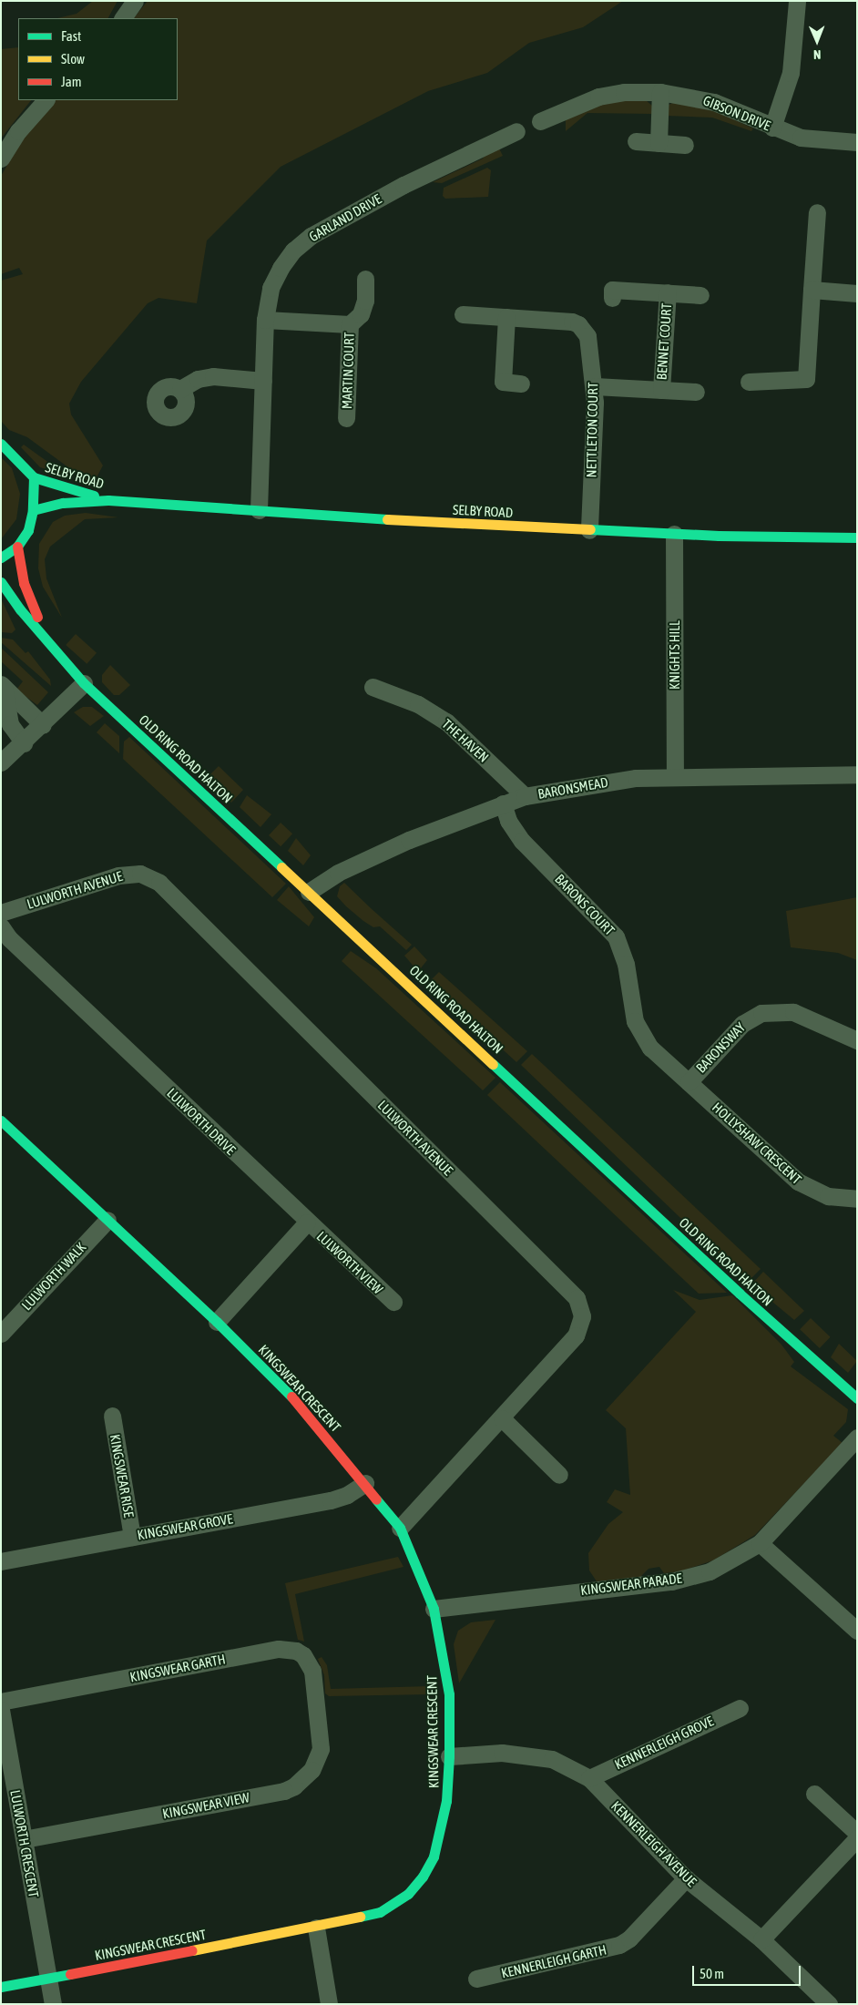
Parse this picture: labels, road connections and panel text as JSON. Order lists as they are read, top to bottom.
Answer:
{
  "streets": {
    "main road": ["SELBY ROAD", "OLD RING ROAD HALTON", "KINGSWEAR CRESCENT"],
    "street": [
      "GIBSON DRIVE",
      "GARLAND DRIVE",
      "BENNET COURT",
      "MARTIN COURT",
      "NETTLETON COURT",
      "KNIGHTS HILL",
      "THE HAVEN",
      "BARONSMEAD",
      "LULWORTH AVENUE",
      "BARONS COURT",
      "BARONSWAY",
      "LULWORTH DRIVE",
      "HOLLYSHAW CRESCENT",
      "LULWORTH VIEW",
      "LULWORTH WALK",
      "KINGSWEAR RISE",
      "KINGSWEAR GROVE",
      "KINGSWEAR PARADE",
      "KINGSWEAR GARTH",
      "KENNERLEIGH GROVE",
      "KINGSWEAR VIEW",
      "LULWORTH CRESCENT",
      "KENNERLEIGH AVENUE",
      "KENNERLEIGH GARTH"
    ]
  },
  "crossings": [
    ["GARLAND DRIVE", "MARTIN COURT"],
    ["GARLAND DRIVE", "SELBY ROAD"],
    ["BENNET COURT", "NETTLETON COURT"],
    ["NETTLETON COURT", "SELBY ROAD"],
    ["SELBY ROAD", "KNIGHTS HILL"],
    ["KNIGHTS HILL", "BARONSMEAD"],
    ["THE HAVEN", "BARONSMEAD"],
    ["OLD RING ROAD HALTON", "BARONSMEAD"],
    ["BARONSMEAD", "BARONS COURT"],
    ["LULWORTH AVENUE", "KINGSWEAR CRESCENT"],
    ["BARONS COURT", "BARONSWAY"],
    ["BARONS COURT", "HOLLYSHAW CRESCENT"],
    ["BARONSWAY", "HOLLYSHAW CRESCENT"],
    ["LULWORTH DRIVE", "LULWORTH VIEW"],
    ["LULWORTH WALK", "KINGSWEAR CRESCENT"],
    ["KINGSWEAR CRESCENT", "KINGSWEAR GROVE"],
    ["KINGSWEAR CRESCENT", "KINGSWEAR PARADE"],
    ["KINGSWEAR CRESCENT", "LULWORTH CRESCENT"],
    ["KINGSWEAR CRESCENT", "KENNERLEIGH AVENUE"],
    ["KINGSWEAR RISE", "KINGSWEAR GROVE"],
    ["KINGSWEAR GARTH", "KINGSWEAR VIEW"],
    ["KENNERLEIGH GROVE", "KENNERLEIGH AVENUE"],
    ["KINGSWEAR VIEW", "LULWORTH CRESCENT"],
    ["KENNERLEIGH AVENUE", "KENNERLEIGH GARTH"]
  ],
  "legend": ["Fast", "Slow", "Jam"],
  "scale_bar": "50 m",
  "north": "bottom"
}
